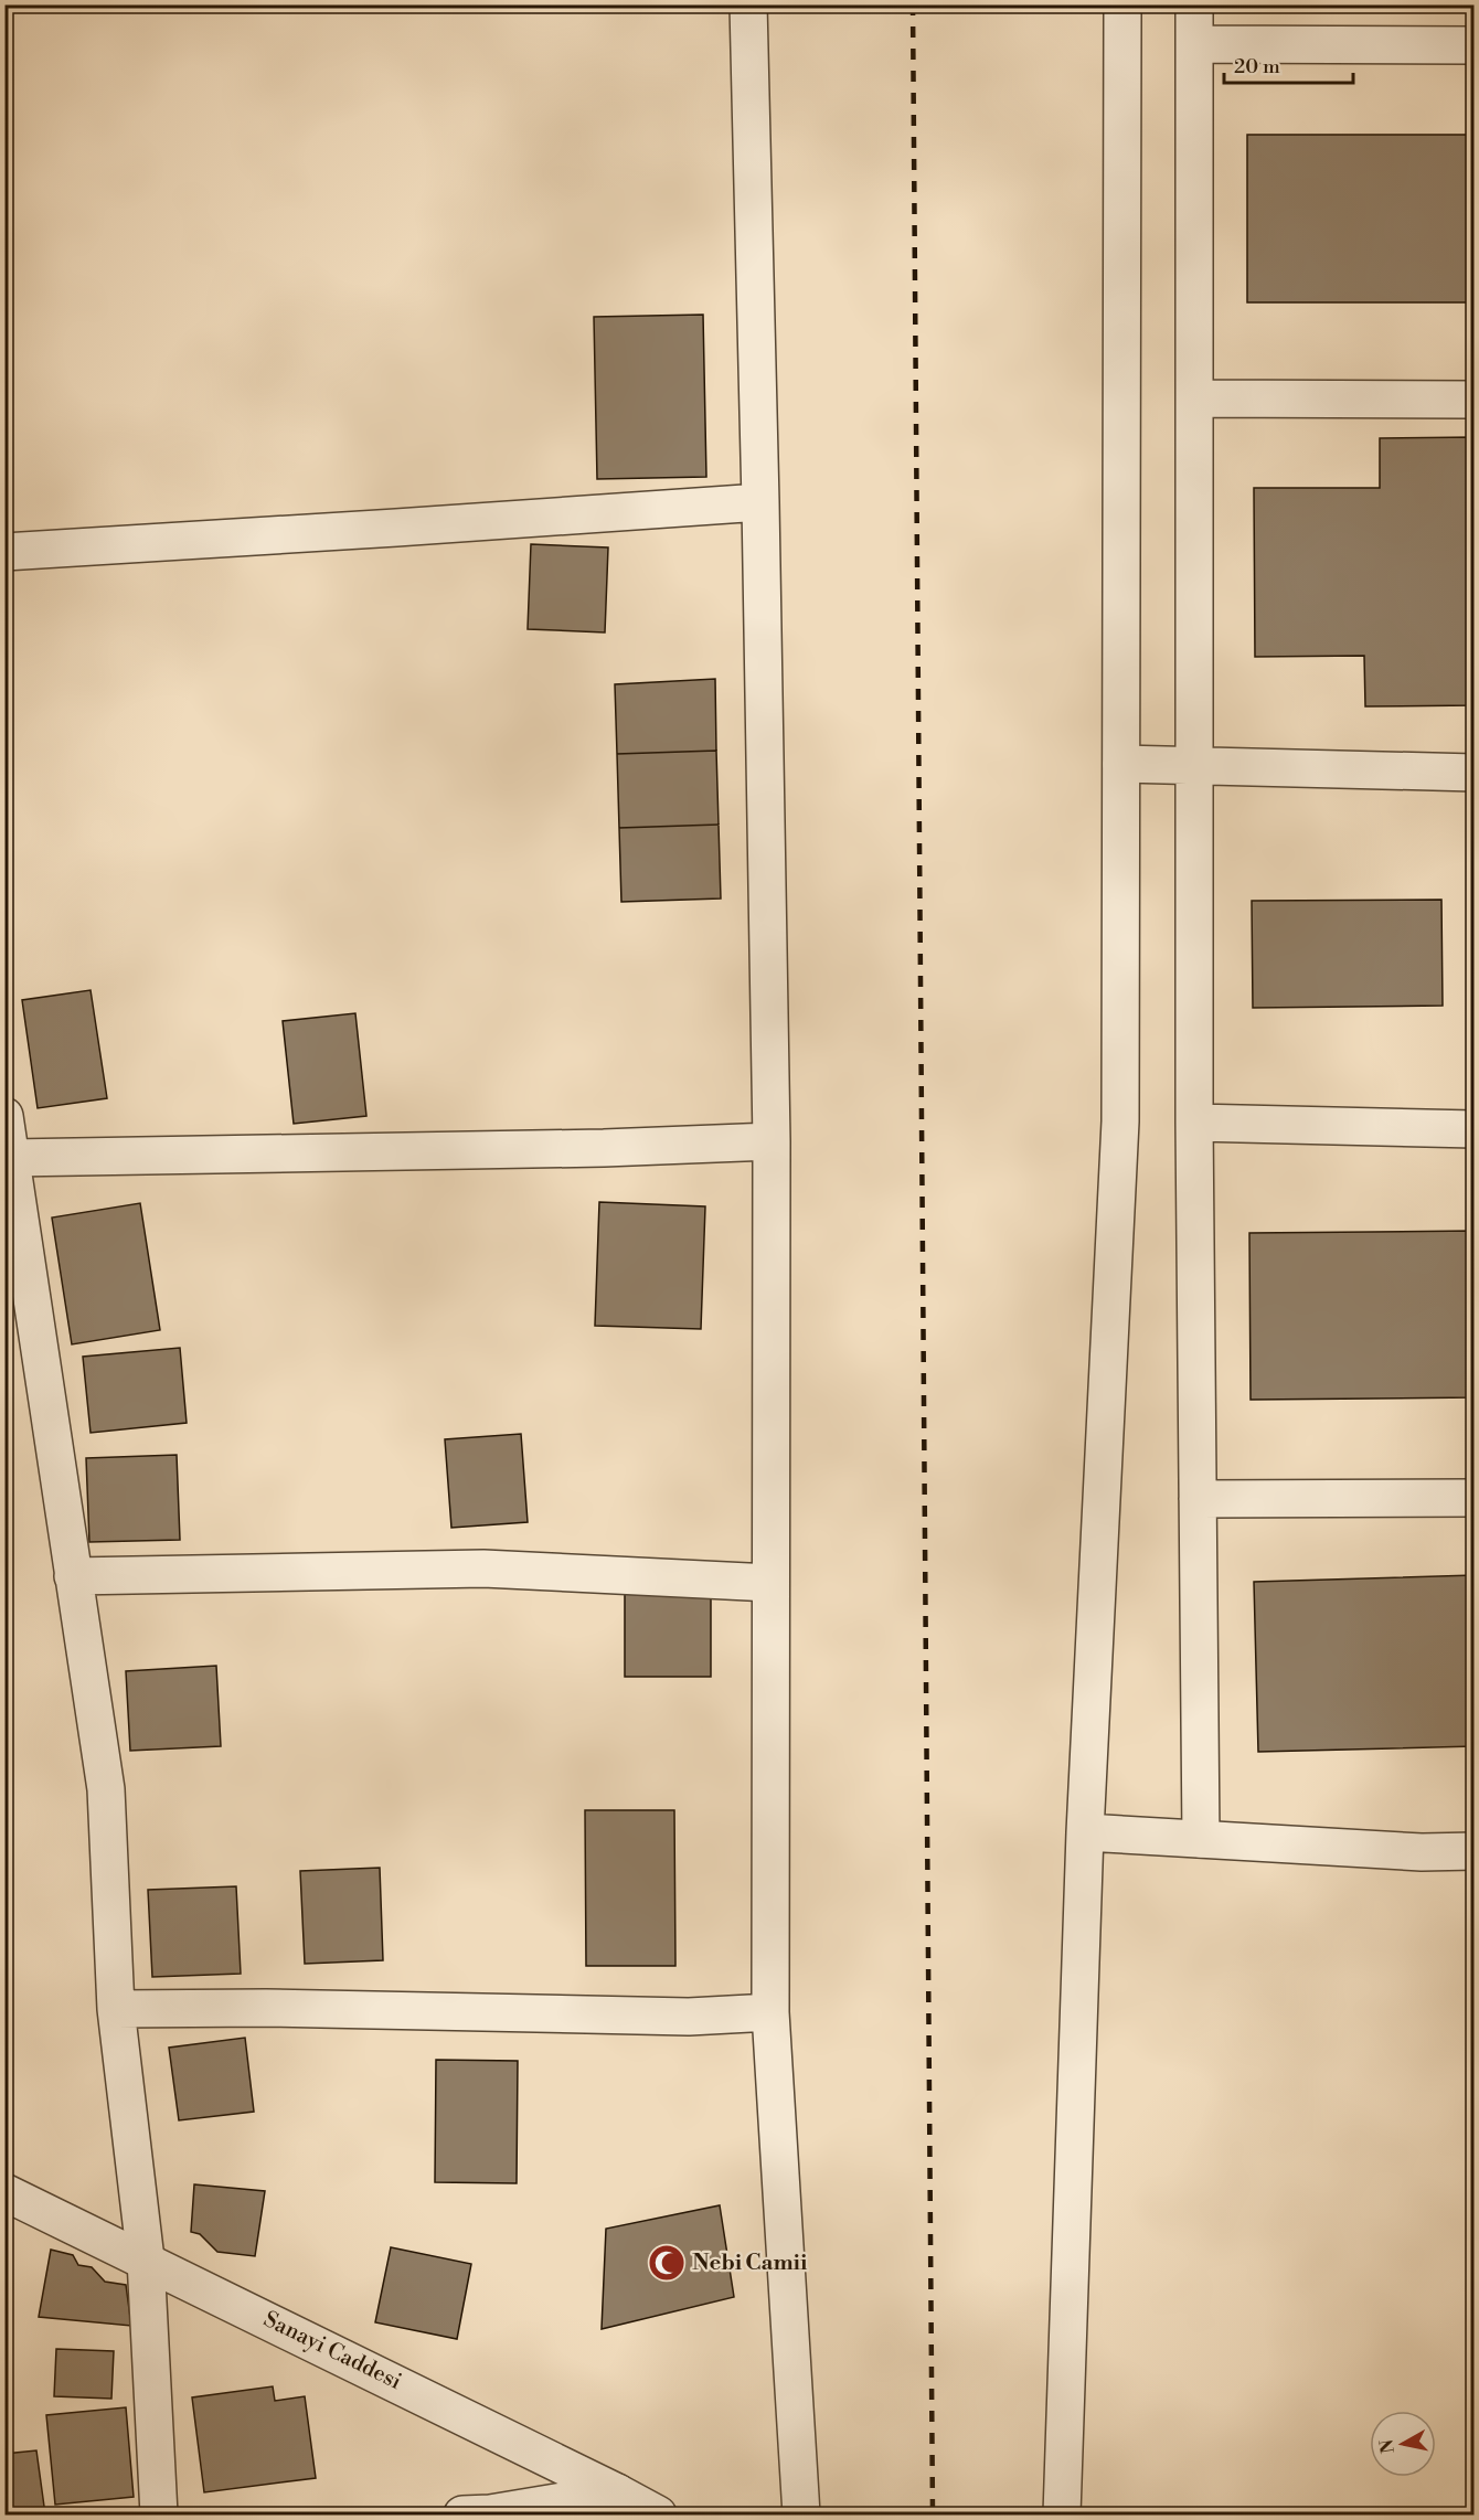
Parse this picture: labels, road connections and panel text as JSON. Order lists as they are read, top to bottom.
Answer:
{
  "streets": {
    "street": ["Sanayi Caddesi"]
  },
  "places": {
    "mosque": ["Nebi Camii"]
  },
  "scale_bar": "20 m",
  "north": "left"
}
